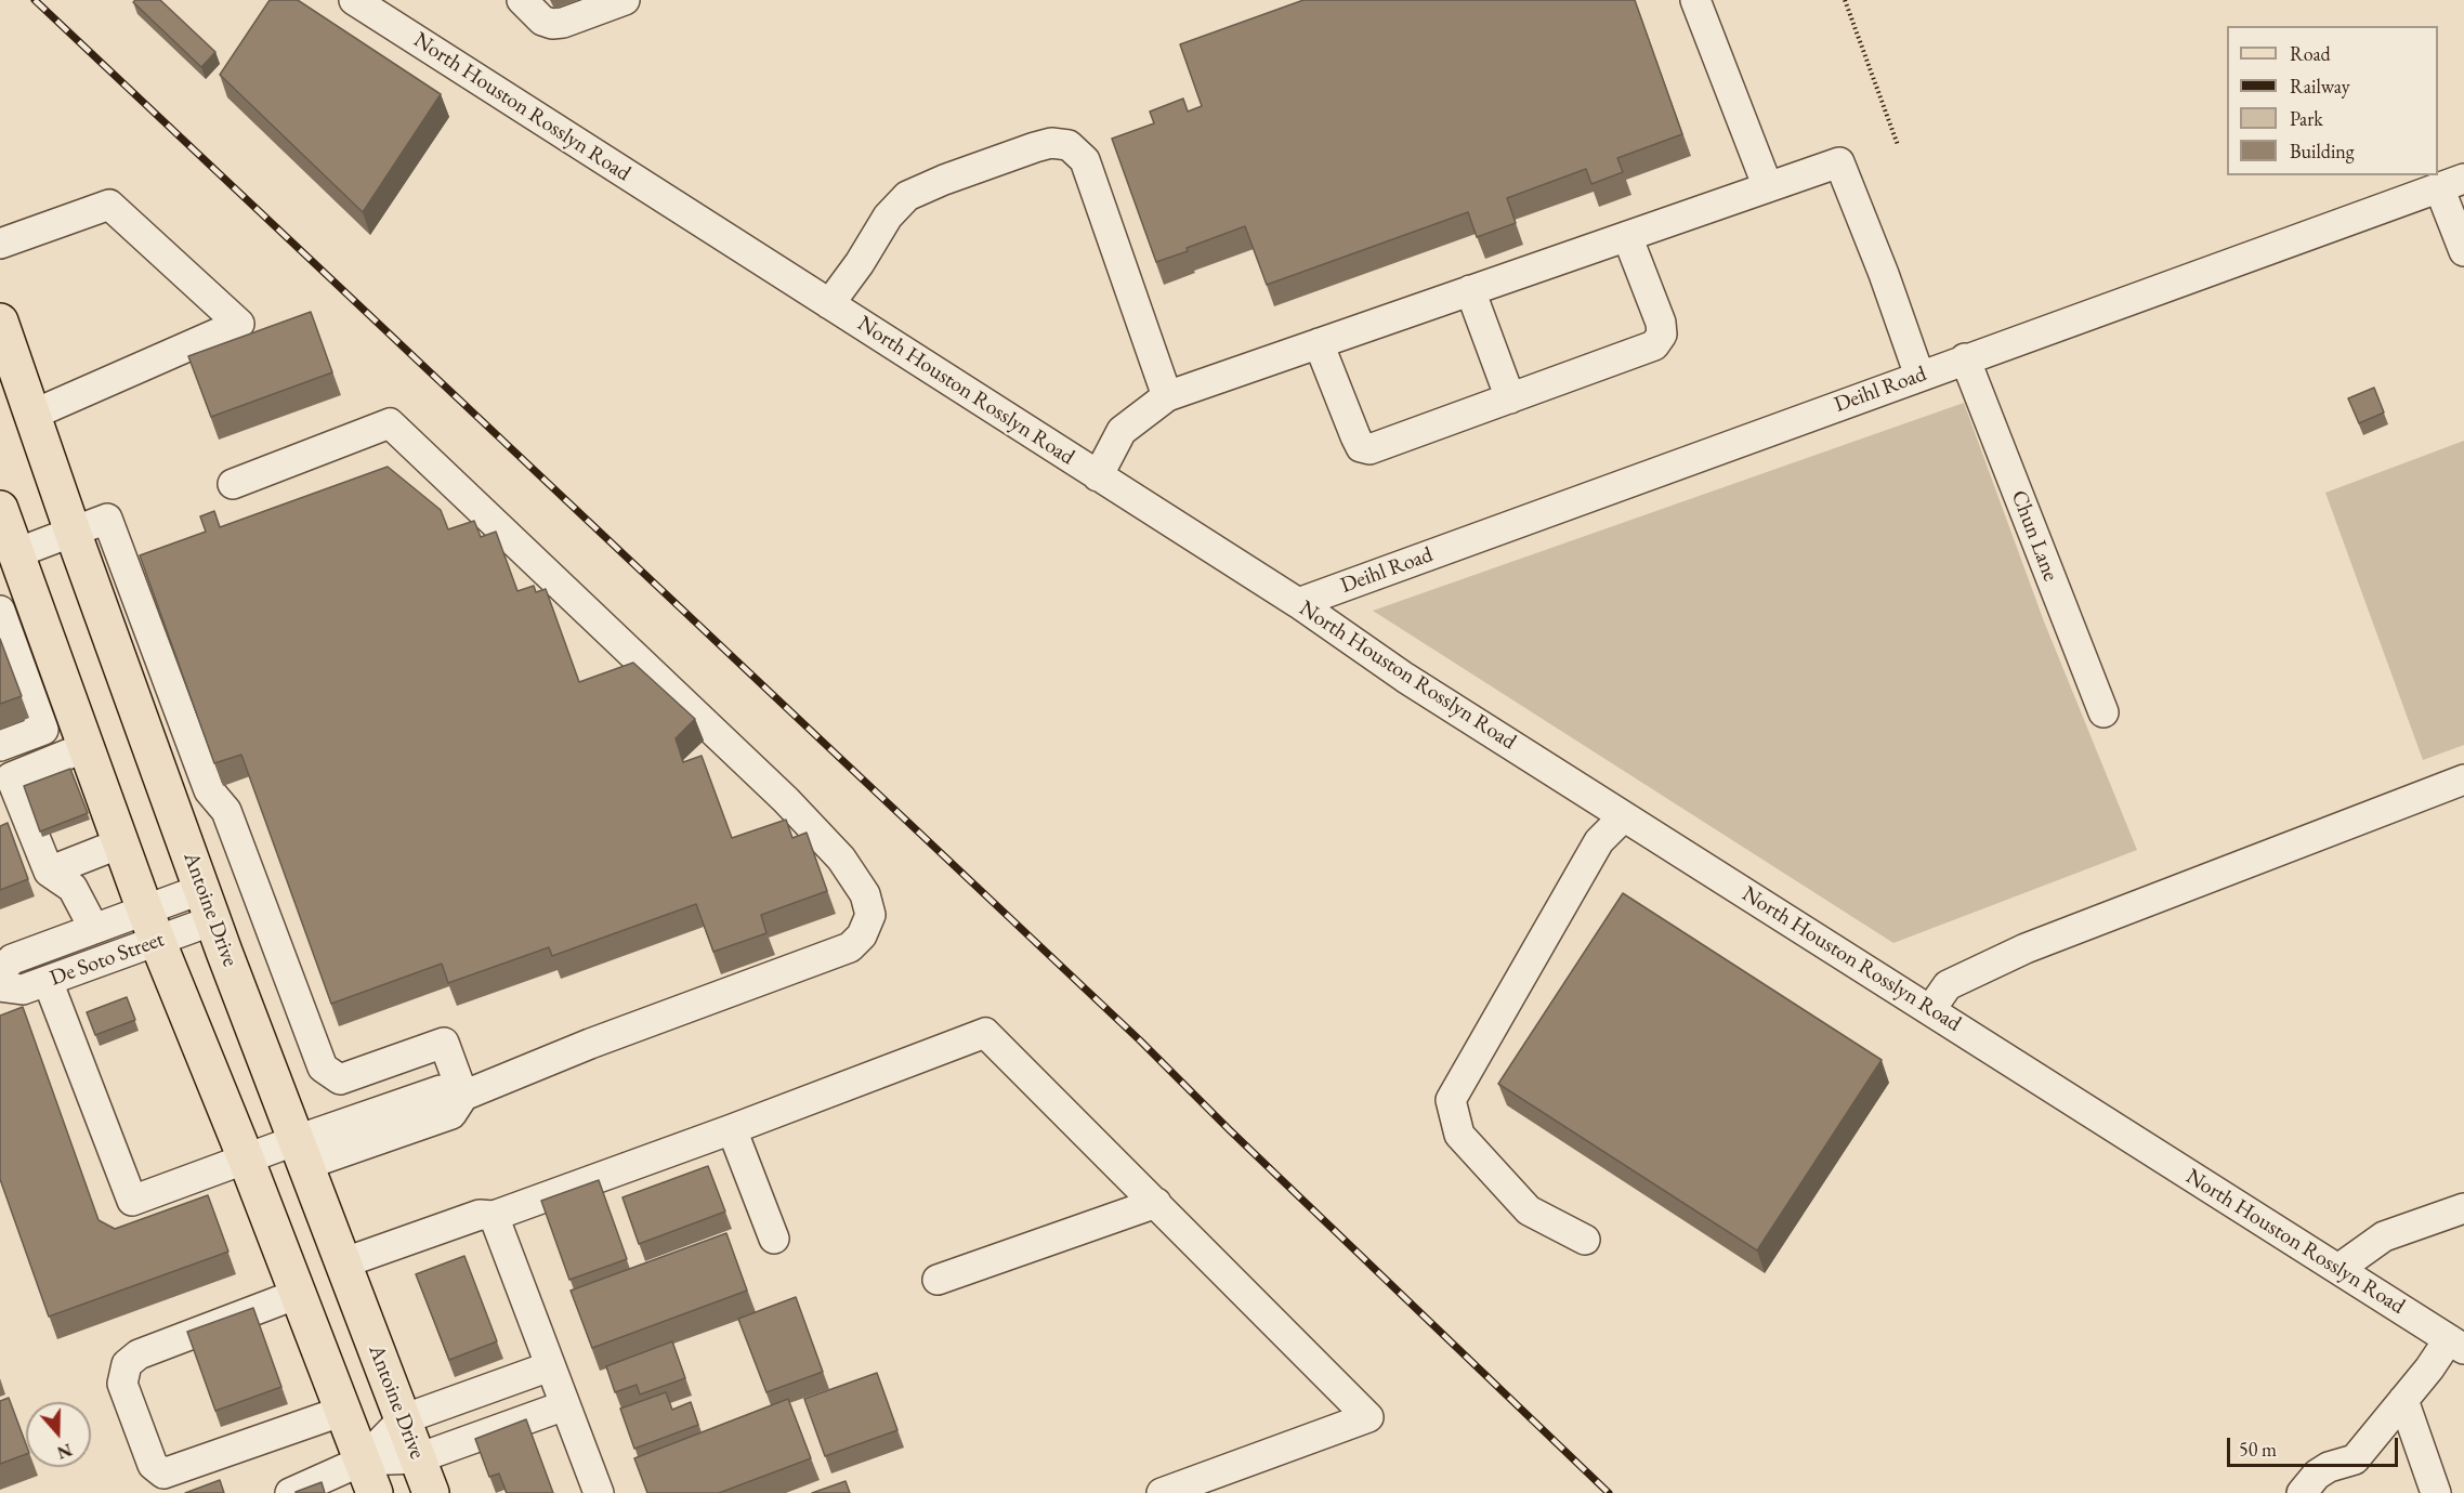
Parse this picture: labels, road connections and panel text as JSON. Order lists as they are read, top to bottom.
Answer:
{
  "streets": {
    "main road": ["Antoine Drive"],
    "street": [
      "North Houston Rosslyn Road",
      "Deihl Road",
      "Chun Lane",
      "De Soto Street"
    ]
  },
  "crossings": [
    ["North Houston Rosslyn Road", "Deihl Road"],
    ["Deihl Road", "Chun Lane"],
    ["Antoine Drive", "De Soto Street"]
  ],
  "legend": [
    "Road",
    "Railway",
    "Park",
    "Building"
  ],
  "scale_bar": "50 m",
  "north": "bottom"
}
